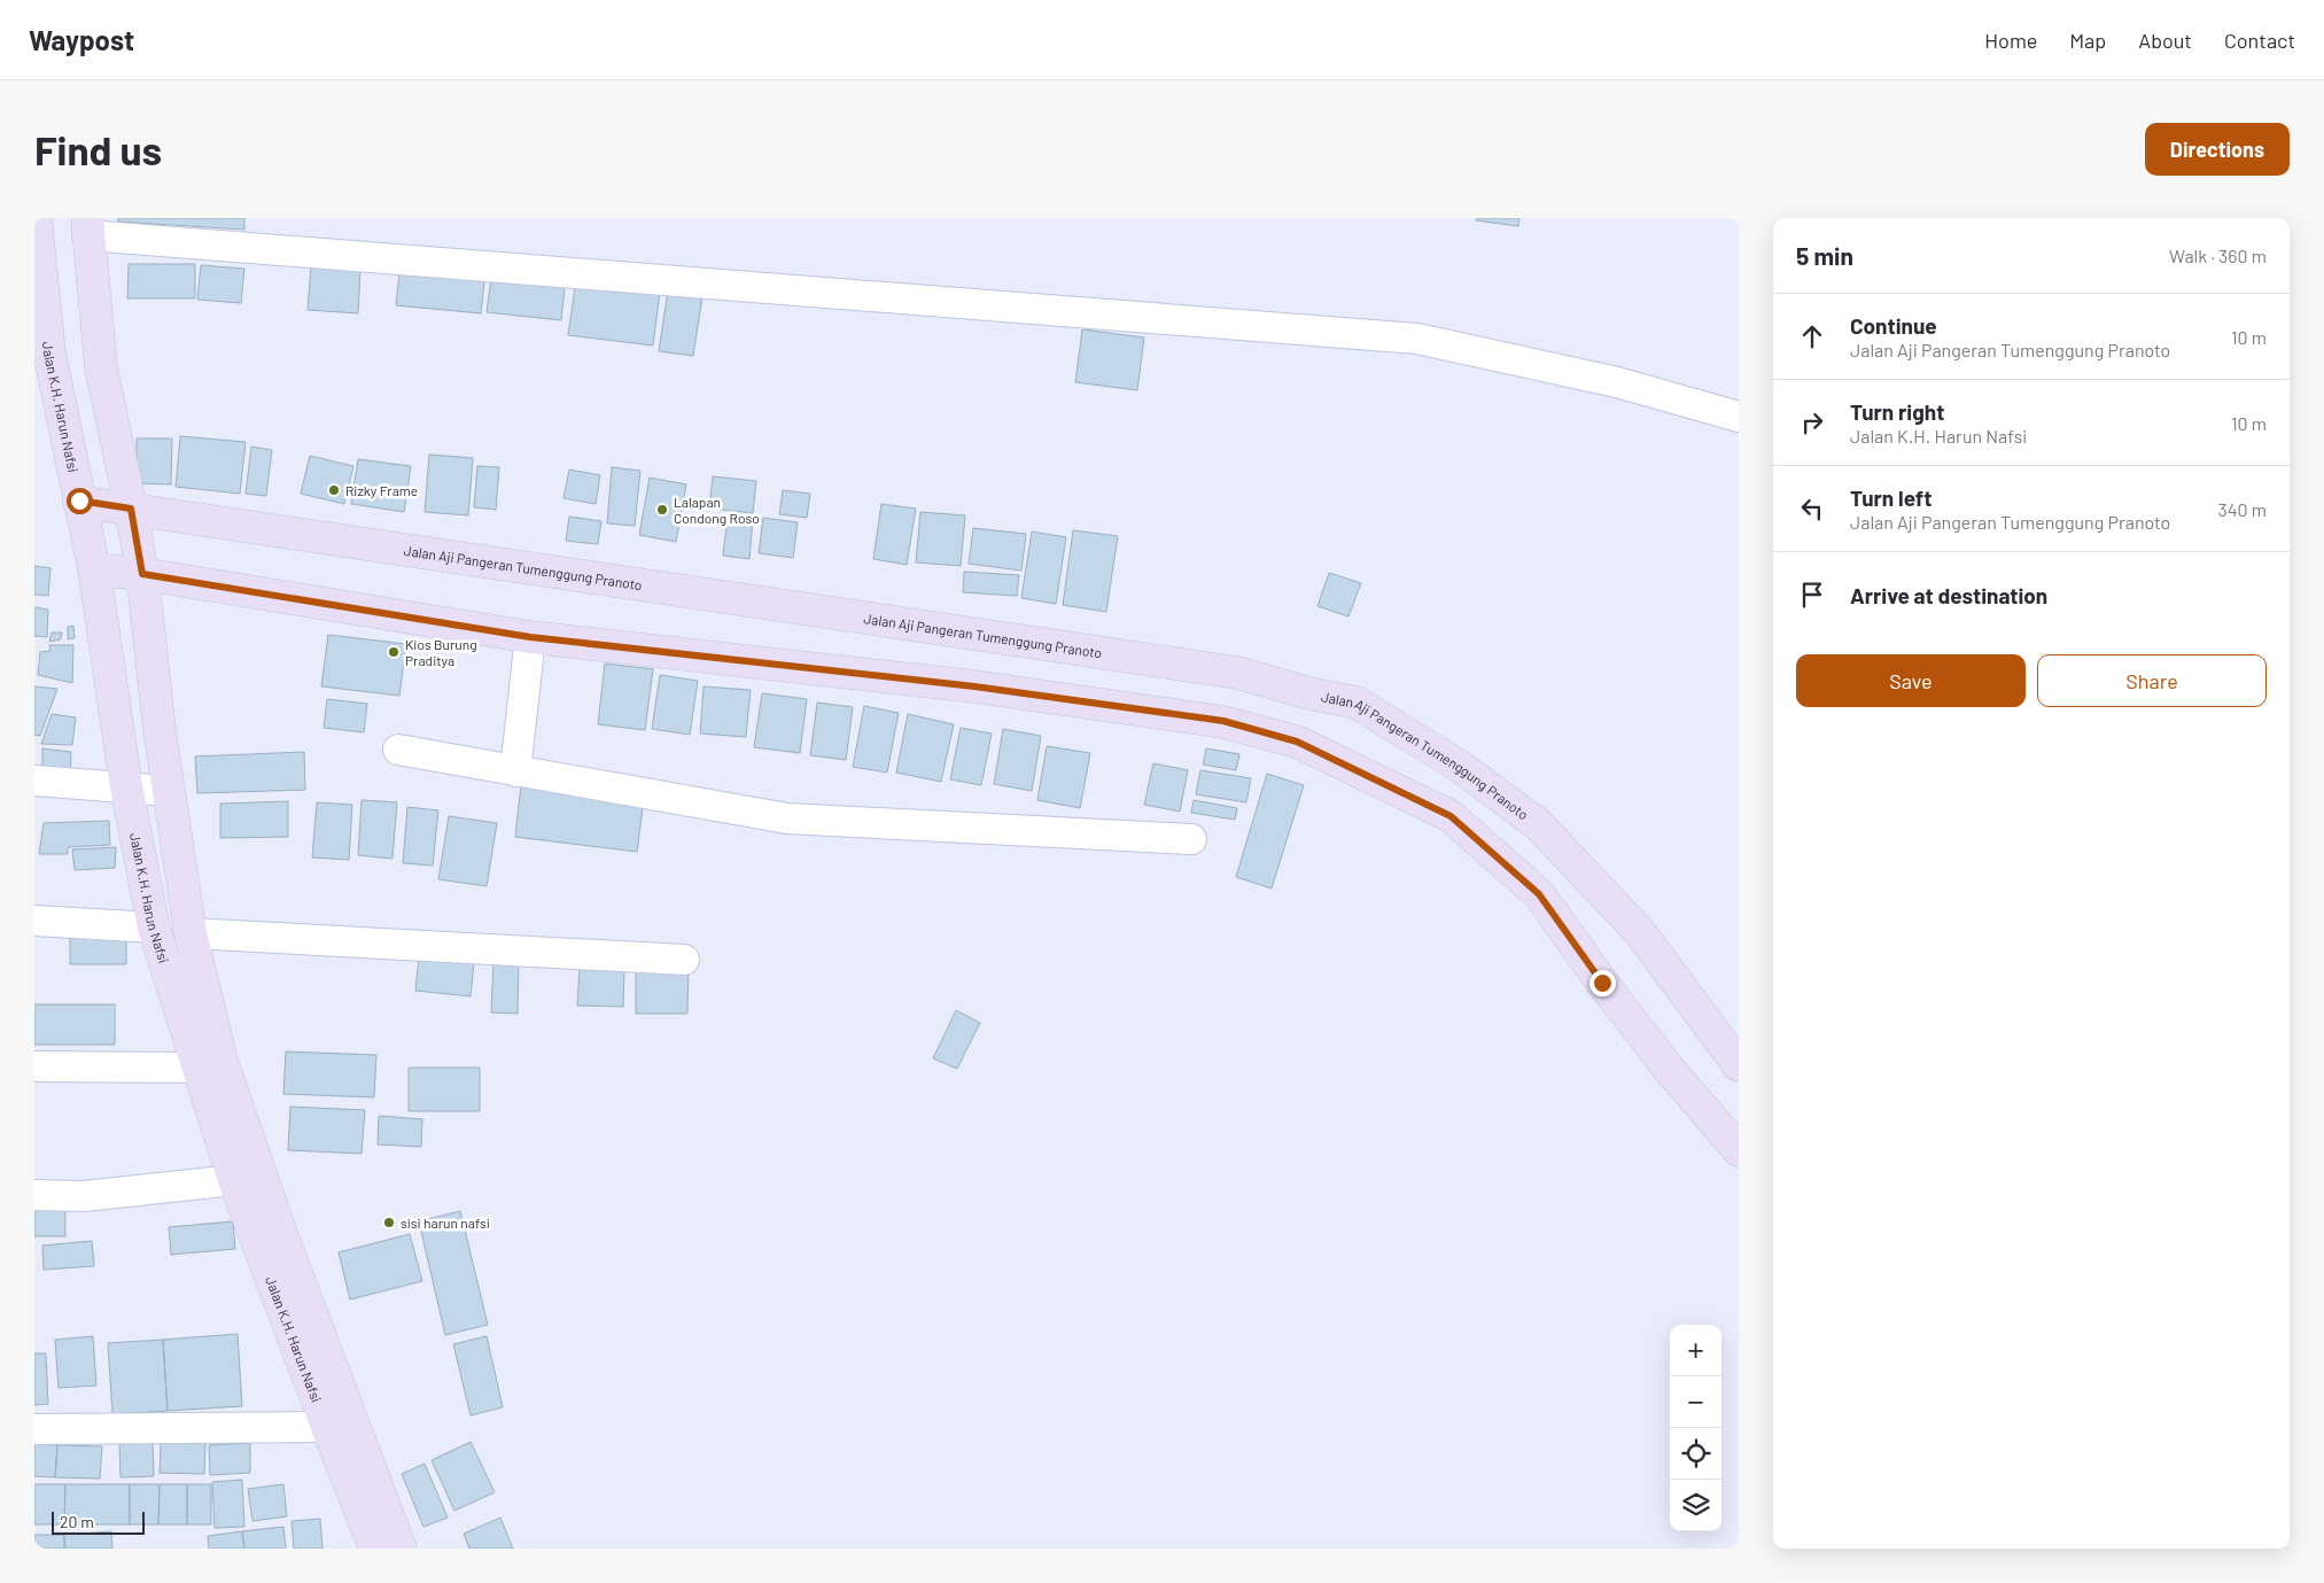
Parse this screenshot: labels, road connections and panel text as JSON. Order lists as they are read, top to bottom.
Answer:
{
  "streets": {
    "main road": ["Jalan K.H. Harun Nafsi", "Jalan Aji Pangeran Tumenggung Pranoto"]
  },
  "crossings": [
    ["Jalan K.H. Harun Nafsi", "Jalan Aji Pangeran Tumenggung Pranoto"]
  ],
  "places": [
    "Rizky Frame",
    "Lalapan Condong Roso",
    "Kios Burung Praditya",
    "sisi harun nafsi"
  ],
  "scale_bar": "20 m",
  "page": {
    "header": "Waypost",
    "nav": [
      "Home",
      "Map",
      "About",
      "Contact"
    ],
    "buttons": [
      "Directions",
      ["Save", "Share"]
    ],
    "title": "Find us",
    "heading": ["5 min", "Walk · 360 m"],
    "list": [
      ["Continue", "Jalan Aji Pangeran Tumenggung Pranoto", "10 m"],
      ["Turn right", "Jalan K.H. Harun Nafsi", "10 m"],
      ["Turn left", "Jalan Aji Pangeran Tumenggung Pranoto", "340 m"],
      "Arrive at destination"
    ],
    "map_buttons": ["+", "−"],
    "scale": "20 m"
  }
}
